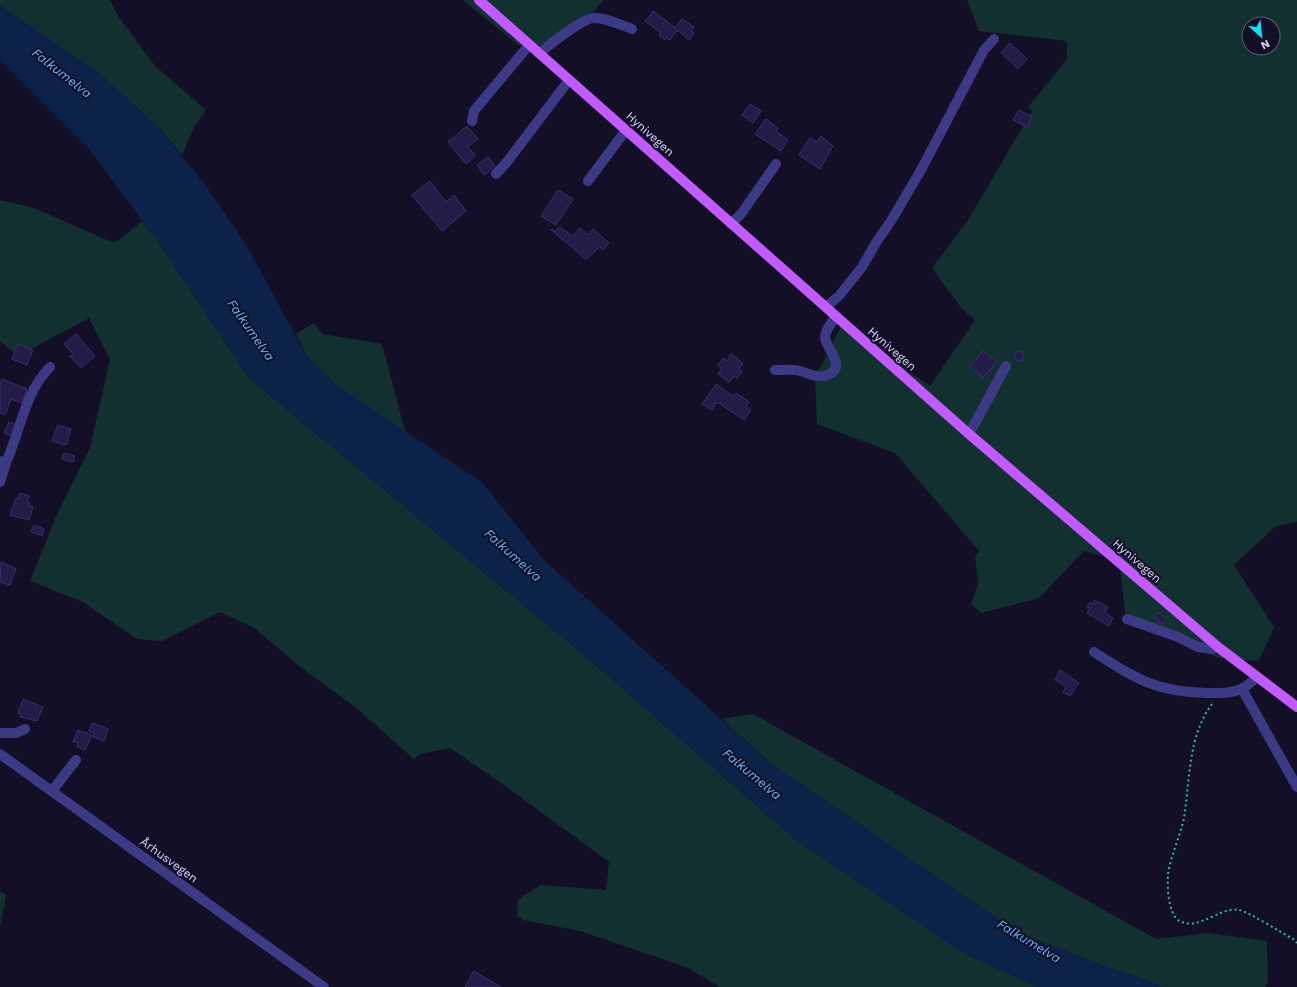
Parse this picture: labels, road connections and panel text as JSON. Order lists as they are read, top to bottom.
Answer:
{
  "streets": {
    "main road": ["Hynivegen"],
    "street": ["Århusvegen"]
  },
  "water": ["Falkumelva"],
  "north": "bottom right"
}
